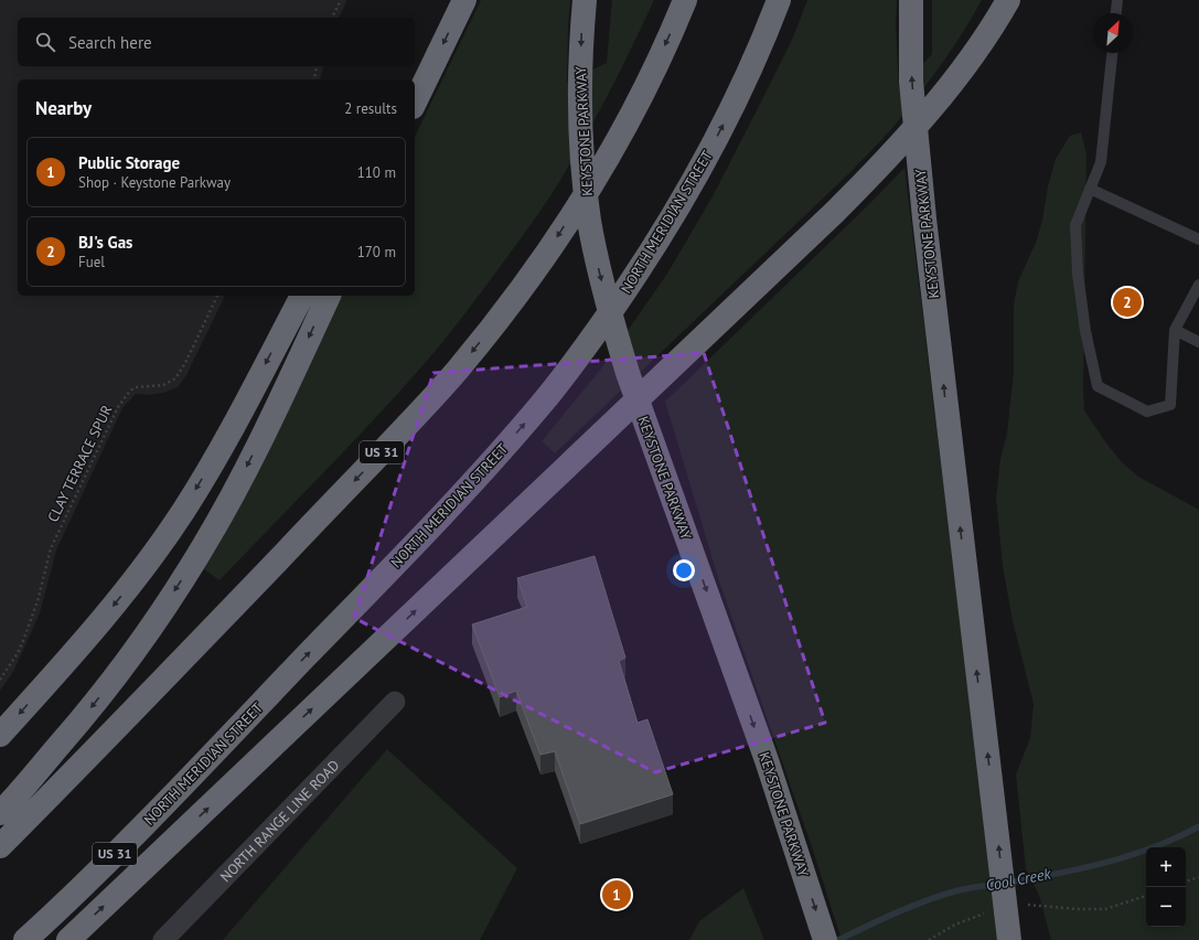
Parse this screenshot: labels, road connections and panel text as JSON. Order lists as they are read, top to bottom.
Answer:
{
  "streets": {
    "highway": ["KEYSTONE PARKWAY", "NORTH MERIDIAN STREET", "US 31"],
    "street": ["NORTH RANGE LINE ROAD"],
    "path": ["CLAY TERRACE SPUR"]
  },
  "water": ["Cool Creek"],
  "north": "top right",
  "page": {
    "search": "Search here",
    "heading": ["Nearby", "2 results"],
    "list": [
      {
        "mark": "1",
        "name": "Public Storage",
        "note": "Shop · Keystone Parkway",
        "value": "110 m"
      },
      {
        "mark": "2",
        "name": "BJ's Gas",
        "note": "Fuel",
        "value": "170 m"
      }
    ],
    "pins": ["2", "1"],
    "map_buttons": ["+", "−"]
  }
}
